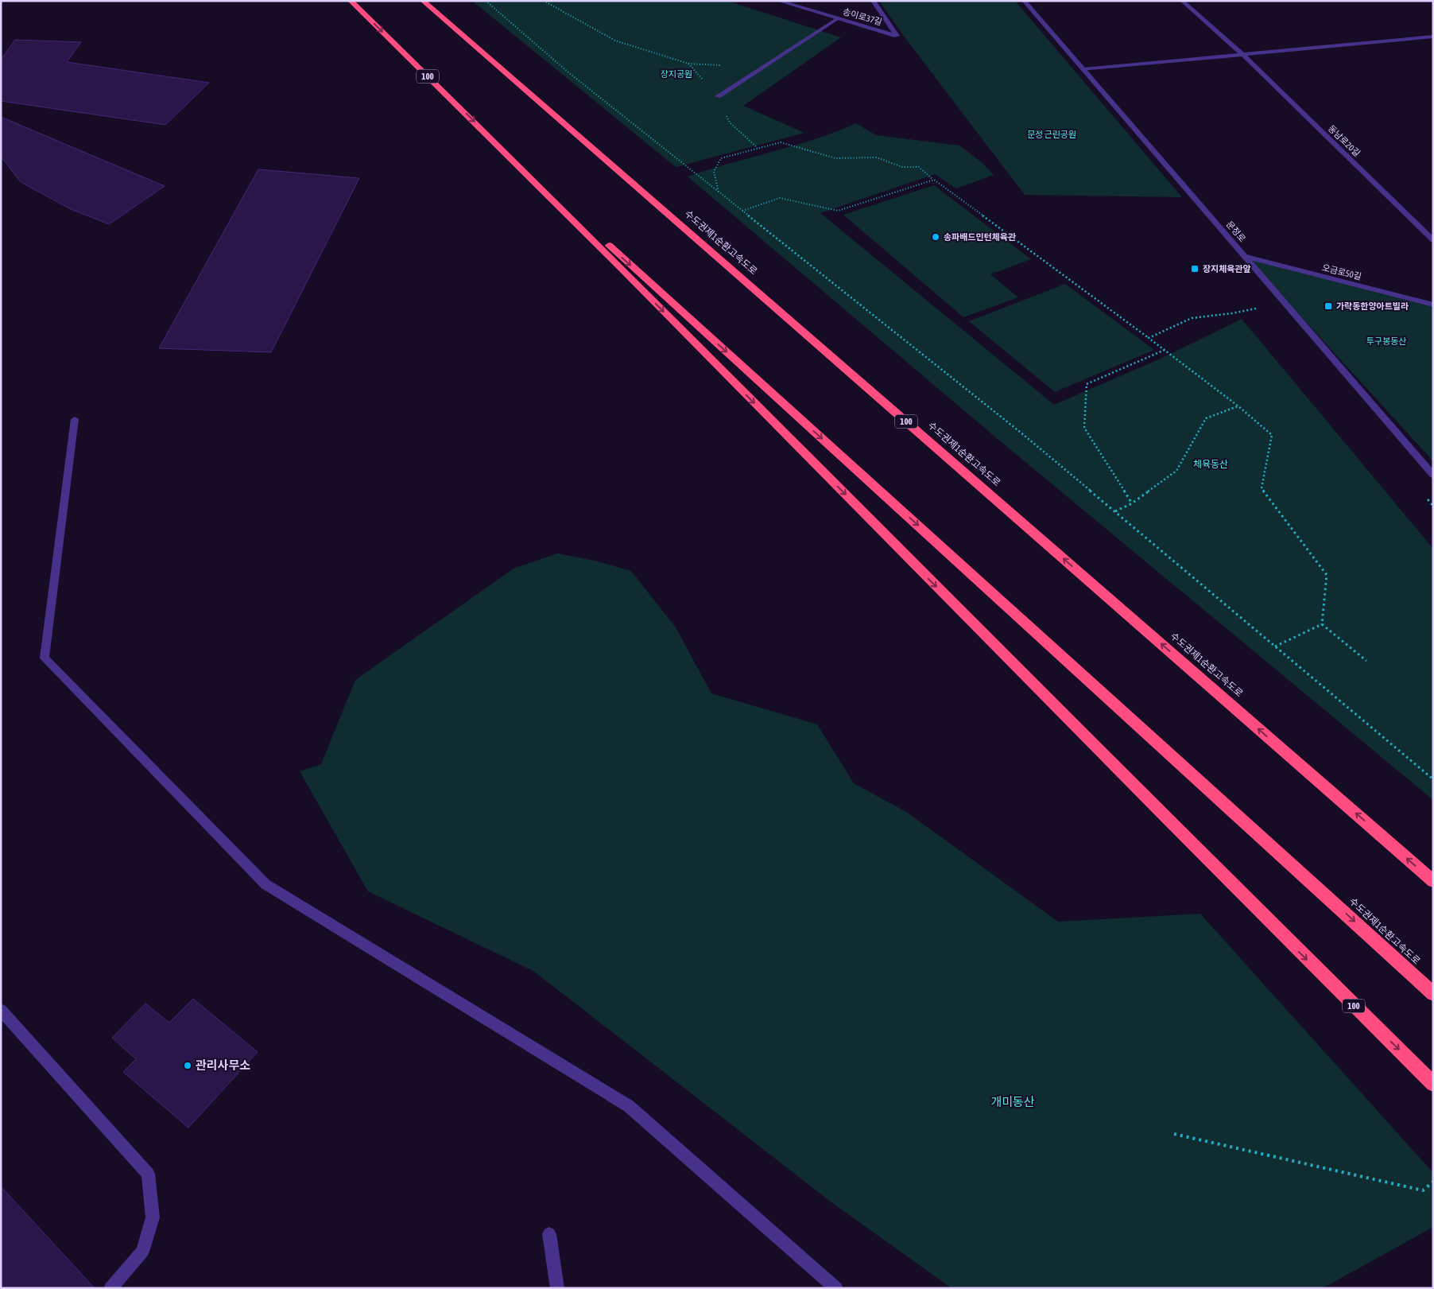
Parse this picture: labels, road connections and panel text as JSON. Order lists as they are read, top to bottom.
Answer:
{
  "streets": {
    "highway": ["100", "수도권제1순환고속도로"],
    "street": [
      "송이로37길",
      "동남로20길",
      "문정로",
      "오금로50길"
    ]
  },
  "crossings": [
    ["문정로", "오금로50길"]
  ],
  "parks": [
    "장지공원",
    "문정 근린공원",
    "투구봉동산",
    "체육동산",
    "개미동산"
  ],
  "places": {
    "other": ["송파배드민턴체육관", "관리사무소"],
    "transit": ["장지체육관앞", "가락동한양아트빌라"]
  }
}
